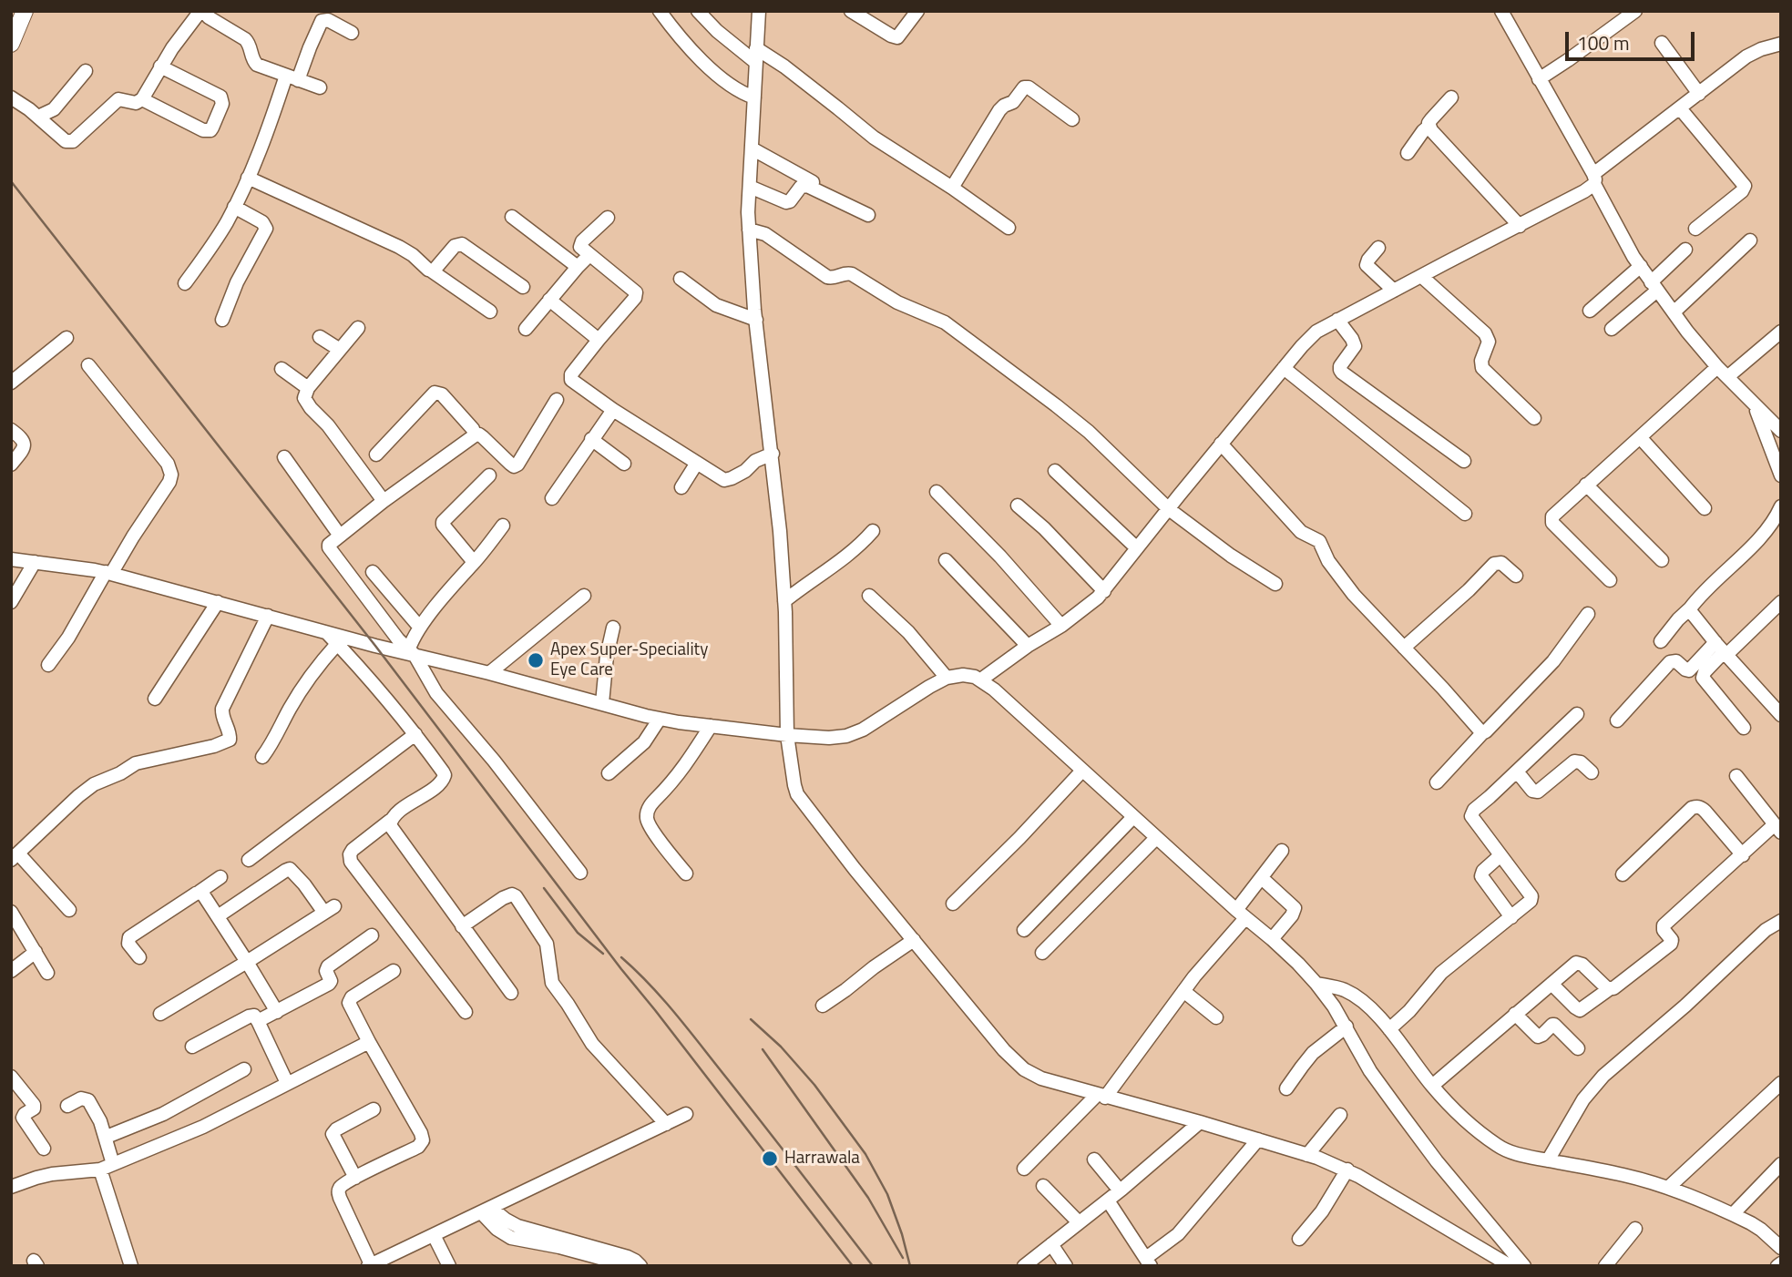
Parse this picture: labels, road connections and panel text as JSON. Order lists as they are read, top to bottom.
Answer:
{
  "places": ["Apex Super-Speciality Eye Care", "Harrawala"],
  "scale_bar": "100 m"
}
